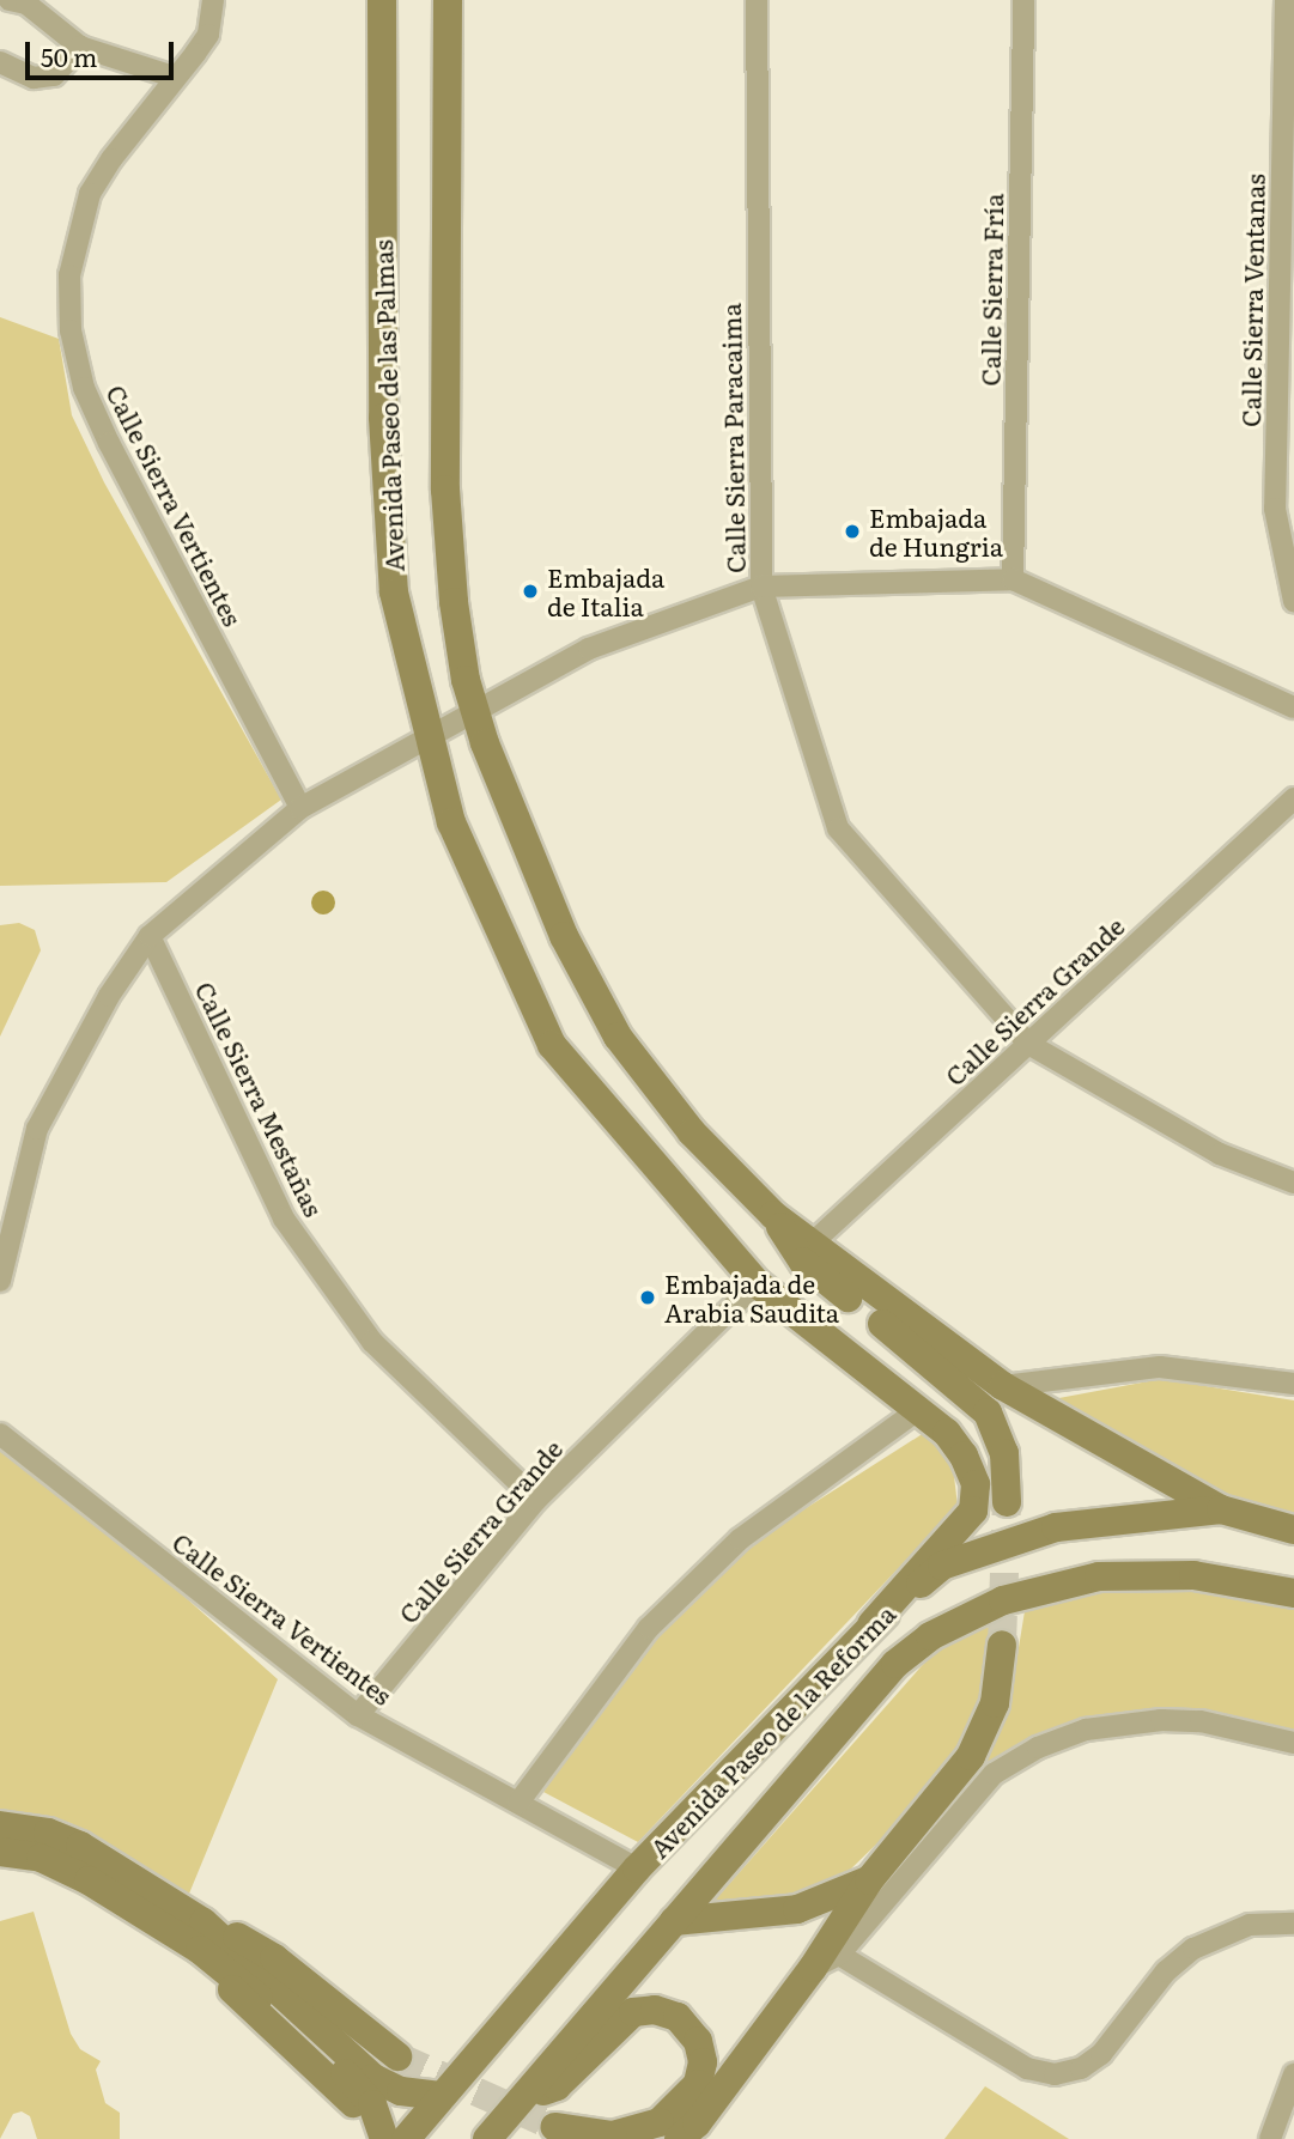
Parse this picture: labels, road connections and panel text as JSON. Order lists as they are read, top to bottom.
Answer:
{
  "streets": {
    "main road": ["Avenida Paseo de las Palmas", "Avenida Paseo de la Reforma"],
    "street": [
      "Calle Sierra Fría",
      "Calle Sierra Ventanas",
      "Calle Sierra Paracaima",
      "Calle Sierra Vertientes",
      "Calle Sierra Grande",
      "Calle Sierra Mestañas"
    ]
  },
  "crossings": [
    ["Avenida Paseo de las Palmas", "Calle Sierra Grande"],
    ["Avenida Paseo de las Palmas", "Avenida Paseo de la Reforma"],
    ["Calle Sierra Paracaima", "Calle Sierra Grande"],
    ["Calle Sierra Vertientes", "Calle Sierra Grande"],
    ["Calle Sierra Vertientes", "Avenida Paseo de la Reforma"],
    ["Calle Sierra Grande", "Calle Sierra Mestañas"]
  ],
  "places": ["Embajada de Hungria", "Embajada de Italia", "Embajada de Arabia Saudita"],
  "scale_bar": "50 m"
}
